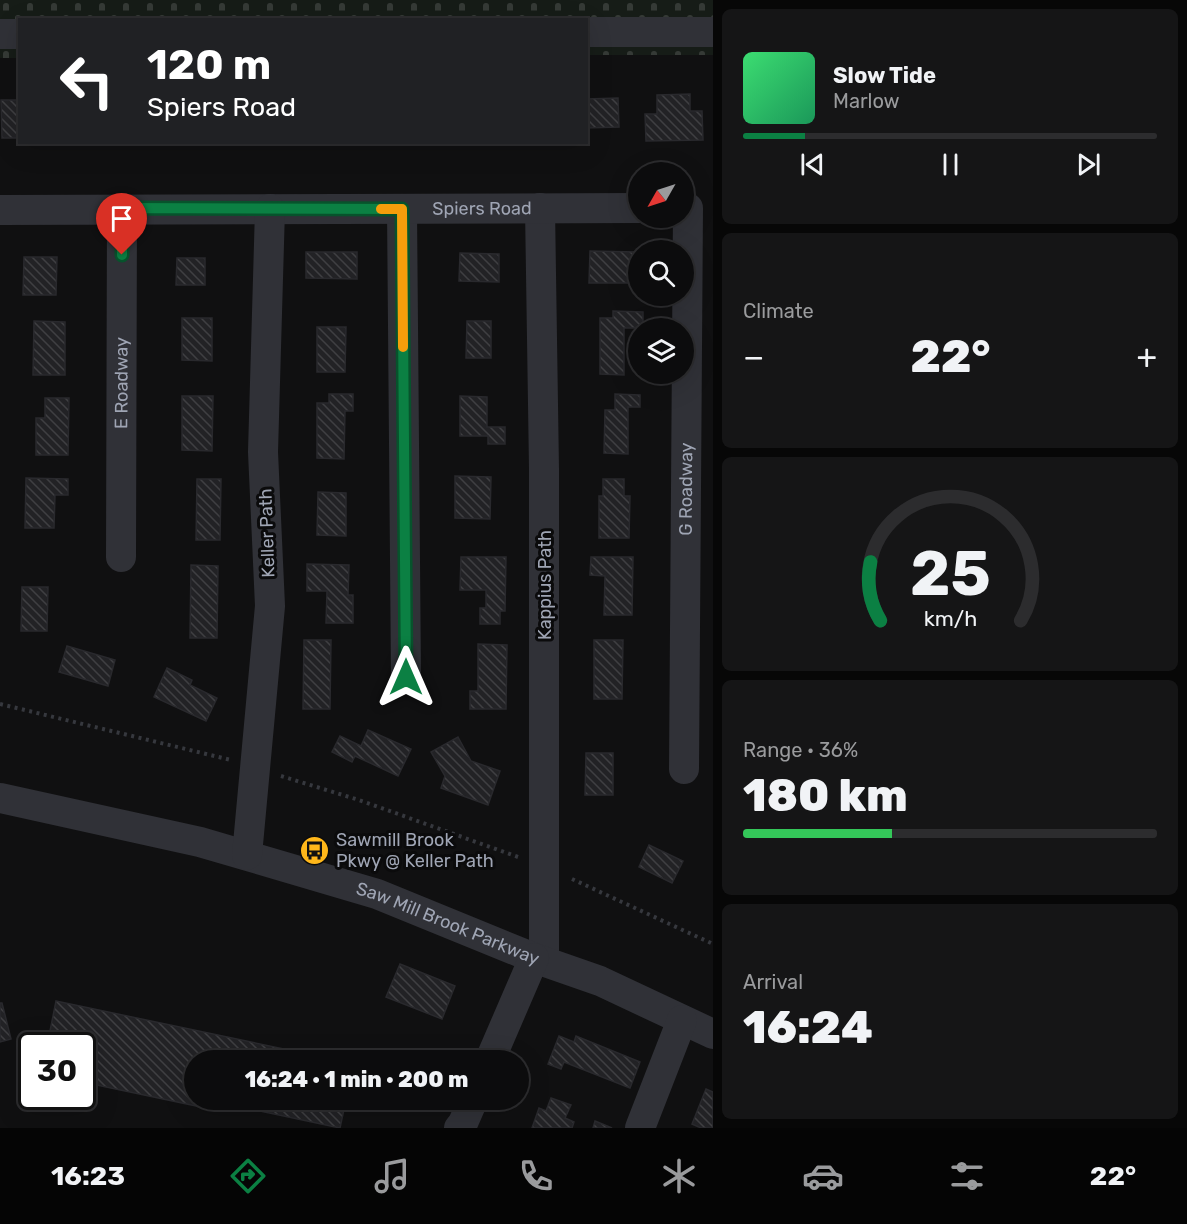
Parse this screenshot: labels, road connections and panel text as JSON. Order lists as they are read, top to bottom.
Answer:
{
  "streets": {
    "street": [
      "Spiers Road",
      "E Roadway",
      "G Roadway",
      "Keller Path",
      "Kappius Path",
      "Saw Mill Brook Parkway"
    ]
  },
  "crossings": [
    ["Spiers Road", "E Roadway"],
    ["Spiers Road", "Keller Path"],
    ["Spiers Road", "Kappius Path"],
    ["Keller Path", "Saw Mill Brook Parkway"],
    ["Kappius Path", "Saw Mill Brook Parkway"]
  ],
  "places": {
    "bus stop": ["Sawmill Brook Pkwy @ Keller Path"]
  },
  "north": "bottom left",
  "page": {
    "turn": ["120 m", "Spiers Road"],
    "song": ["Slow Tide", "Marlow"],
    "tile": [
      "Climate",
      ["Range · 36%", "180 km"],
      ["Arrival", "16:24"]
    ],
    "heat": ["−", "22°", "+"],
    "limit": "30",
    "trip": "16:24 · 1 min · 200 m",
    "tabs": ["16:23", "22°"],
    "gauge": ["25", "km/h"]
  }
}
